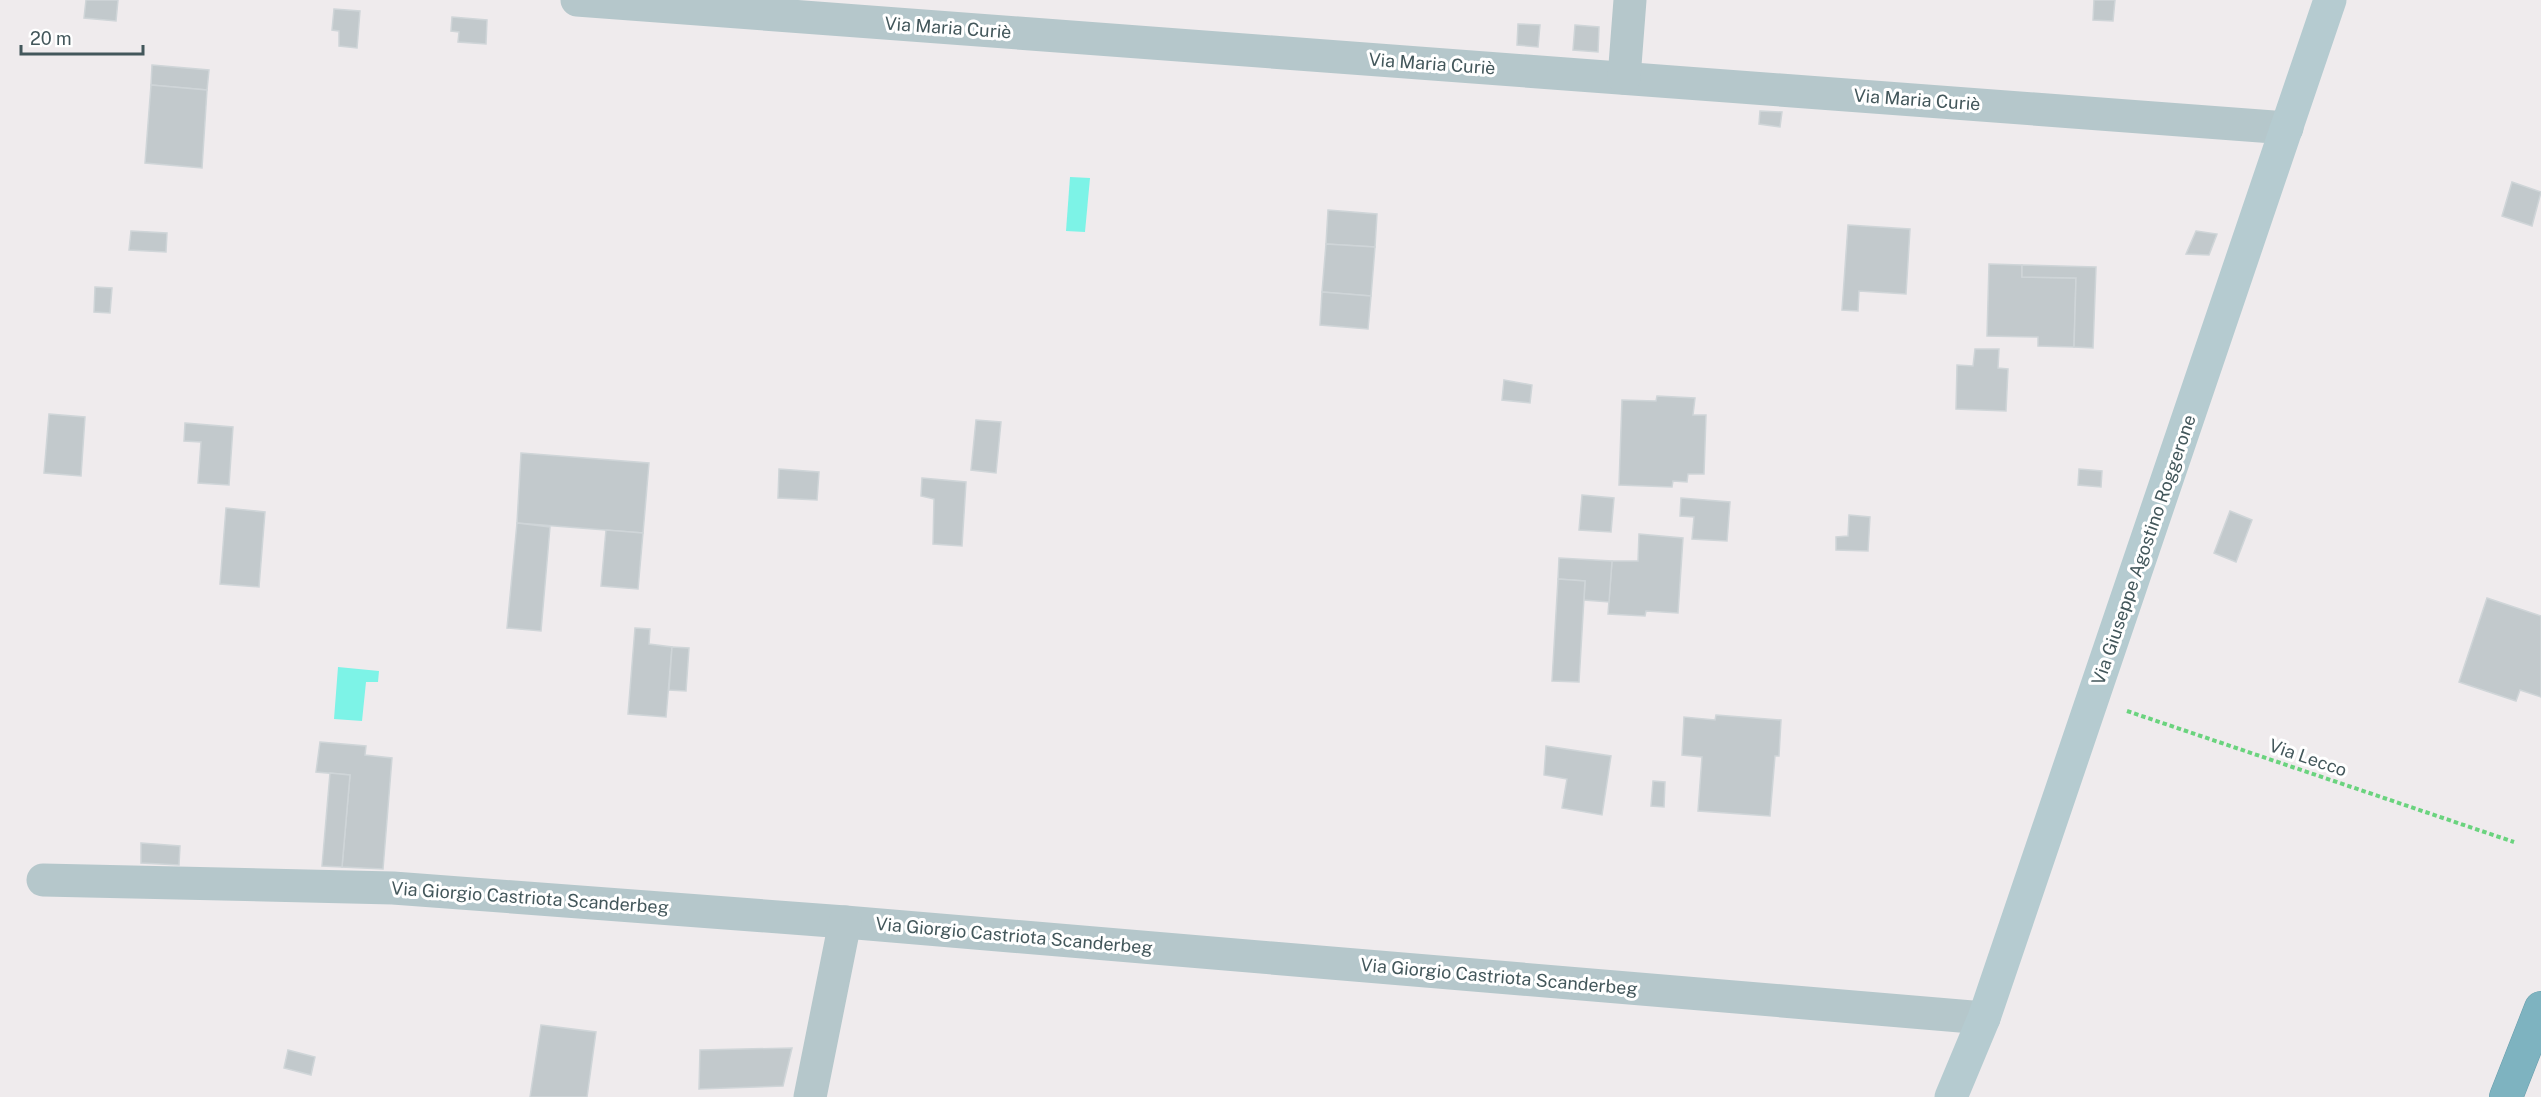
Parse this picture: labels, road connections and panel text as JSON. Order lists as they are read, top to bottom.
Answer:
{
  "streets": {
    "street": ["Via Maria Curiè", "Via Giuseppe Agostino Roggerone", "Via Giorgio Castriota Scanderbeg"],
    "path": ["Via Lecco"]
  },
  "crossings": [
    ["Via Maria Curiè", "Via Giuseppe Agostino Roggerone"],
    ["Via Giuseppe Agostino Roggerone", "Via Lecco"],
    ["Via Giuseppe Agostino Roggerone", "Via Giorgio Castriota Scanderbeg"]
  ],
  "scale_bar": "20 m"
}
